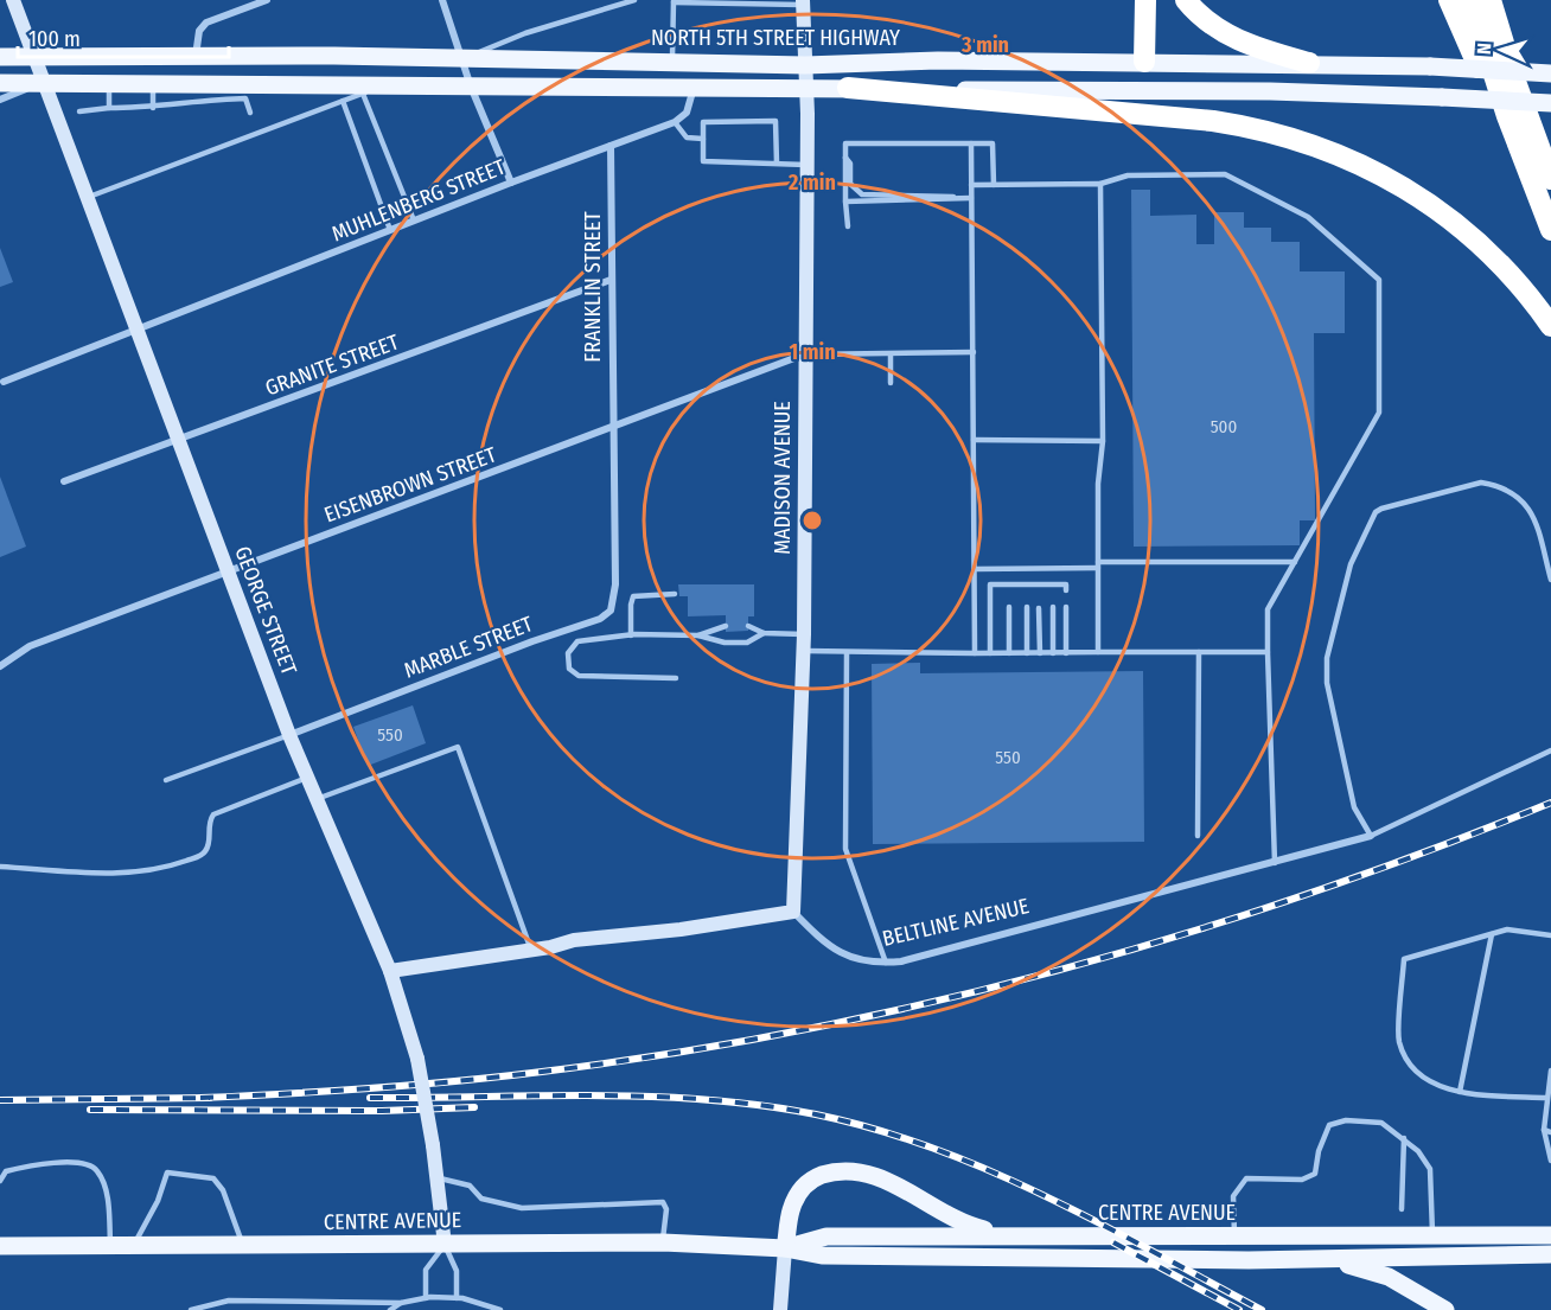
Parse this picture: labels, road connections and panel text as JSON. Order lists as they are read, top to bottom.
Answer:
{
  "streets": {
    "main road": ["NORTH 5TH STREET HIGHWAY", "CENTRE AVENUE"],
    "street": [
      "MUHLENBERG STREET",
      "FRANKLIN STREET",
      "GRANITE STREET",
      "MADISON AVENUE",
      "EISENBROWN STREET",
      "GEORGE STREET",
      "MARBLE STREET",
      "BELTLINE AVENUE"
    ]
  },
  "crossings": [
    ["NORTH 5TH STREET HIGHWAY", "MADISON AVENUE"],
    ["NORTH 5TH STREET HIGHWAY", "GEORGE STREET"],
    ["MUHLENBERG STREET", "FRANKLIN STREET"],
    ["MUHLENBERG STREET", "GEORGE STREET"],
    ["FRANKLIN STREET", "GRANITE STREET"],
    ["FRANKLIN STREET", "EISENBROWN STREET"],
    ["FRANKLIN STREET", "MARBLE STREET"],
    ["GRANITE STREET", "GEORGE STREET"],
    ["MADISON AVENUE", "EISENBROWN STREET"],
    ["MADISON AVENUE", "BELTLINE AVENUE"],
    ["EISENBROWN STREET", "GEORGE STREET"],
    ["EISENBROWN STREET", "MARBLE STREET"],
    ["GEORGE STREET", "MARBLE STREET"],
    ["GEORGE STREET", "CENTRE AVENUE"]
  ],
  "house_numbers": ["500", "550", "550"],
  "scale_bar": "100 m",
  "north": "left",
  "rings": ["3 min", "2 min", "1 min"]
}
